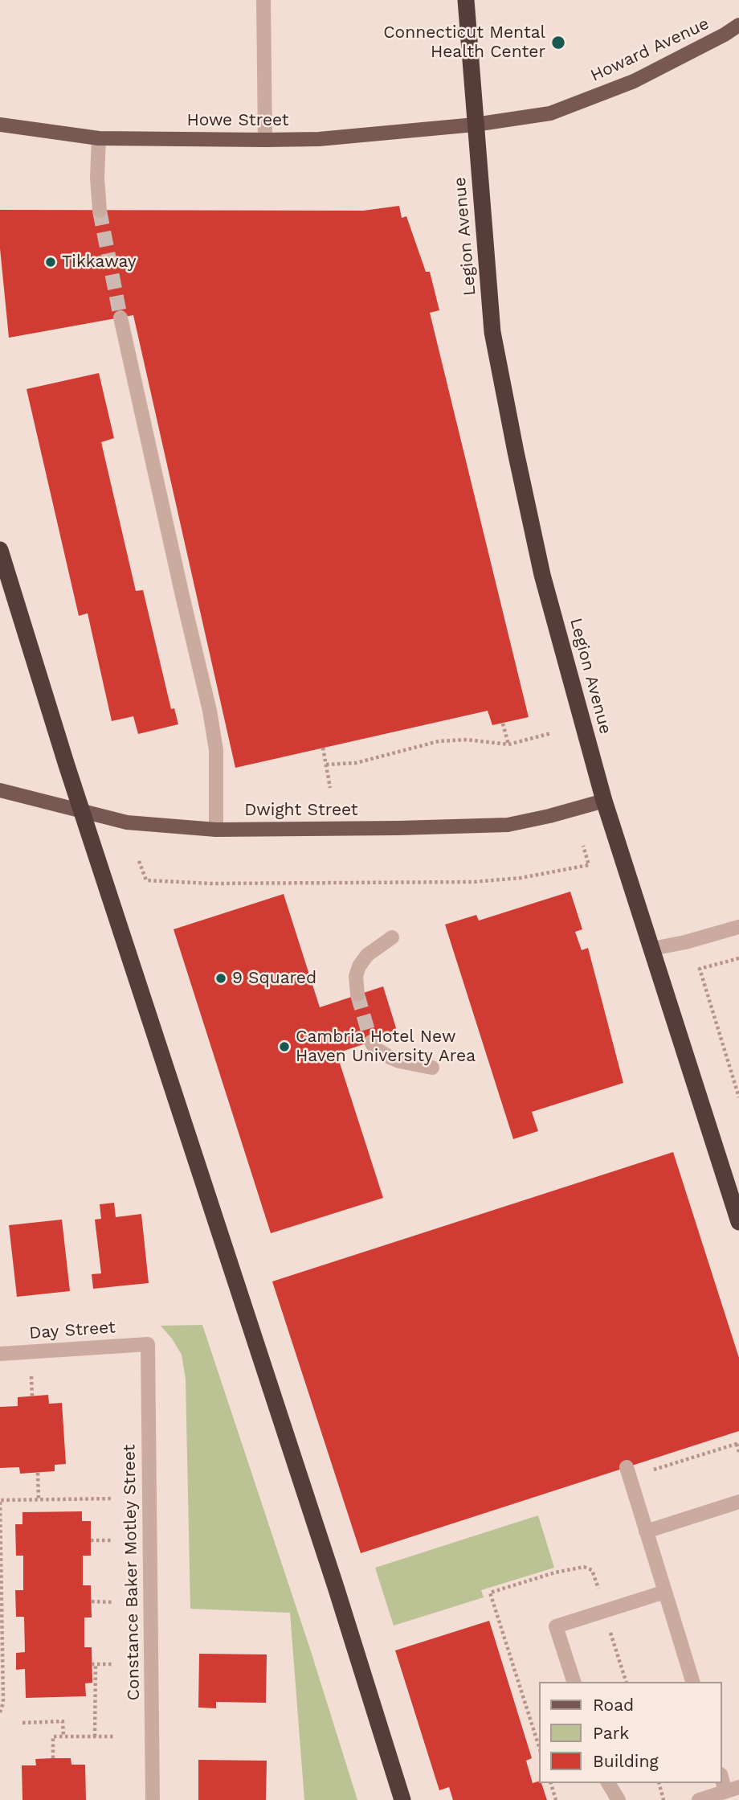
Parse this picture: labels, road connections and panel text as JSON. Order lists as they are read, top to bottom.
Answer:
{
  "streets": {
    "highway": ["Legion Avenue"],
    "main road": ["Howard Avenue", "Howe Street", "Dwight Street"],
    "street": ["Day Street", "Constance Baker Motley Street"]
  },
  "crossings": [
    ["Howard Avenue", "Howe Street"],
    ["Howard Avenue", "Legion Avenue"],
    ["Howe Street", "Legion Avenue"],
    ["Legion Avenue", "Dwight Street"],
    ["Day Street", "Constance Baker Motley Street"]
  ],
  "places": [
    "Connecticut Mental Health Center",
    "Tikkaway",
    "9 Squared",
    "Cambria Hotel New Haven University Area"
  ],
  "legend": ["Road", "Park", "Building"]
}
